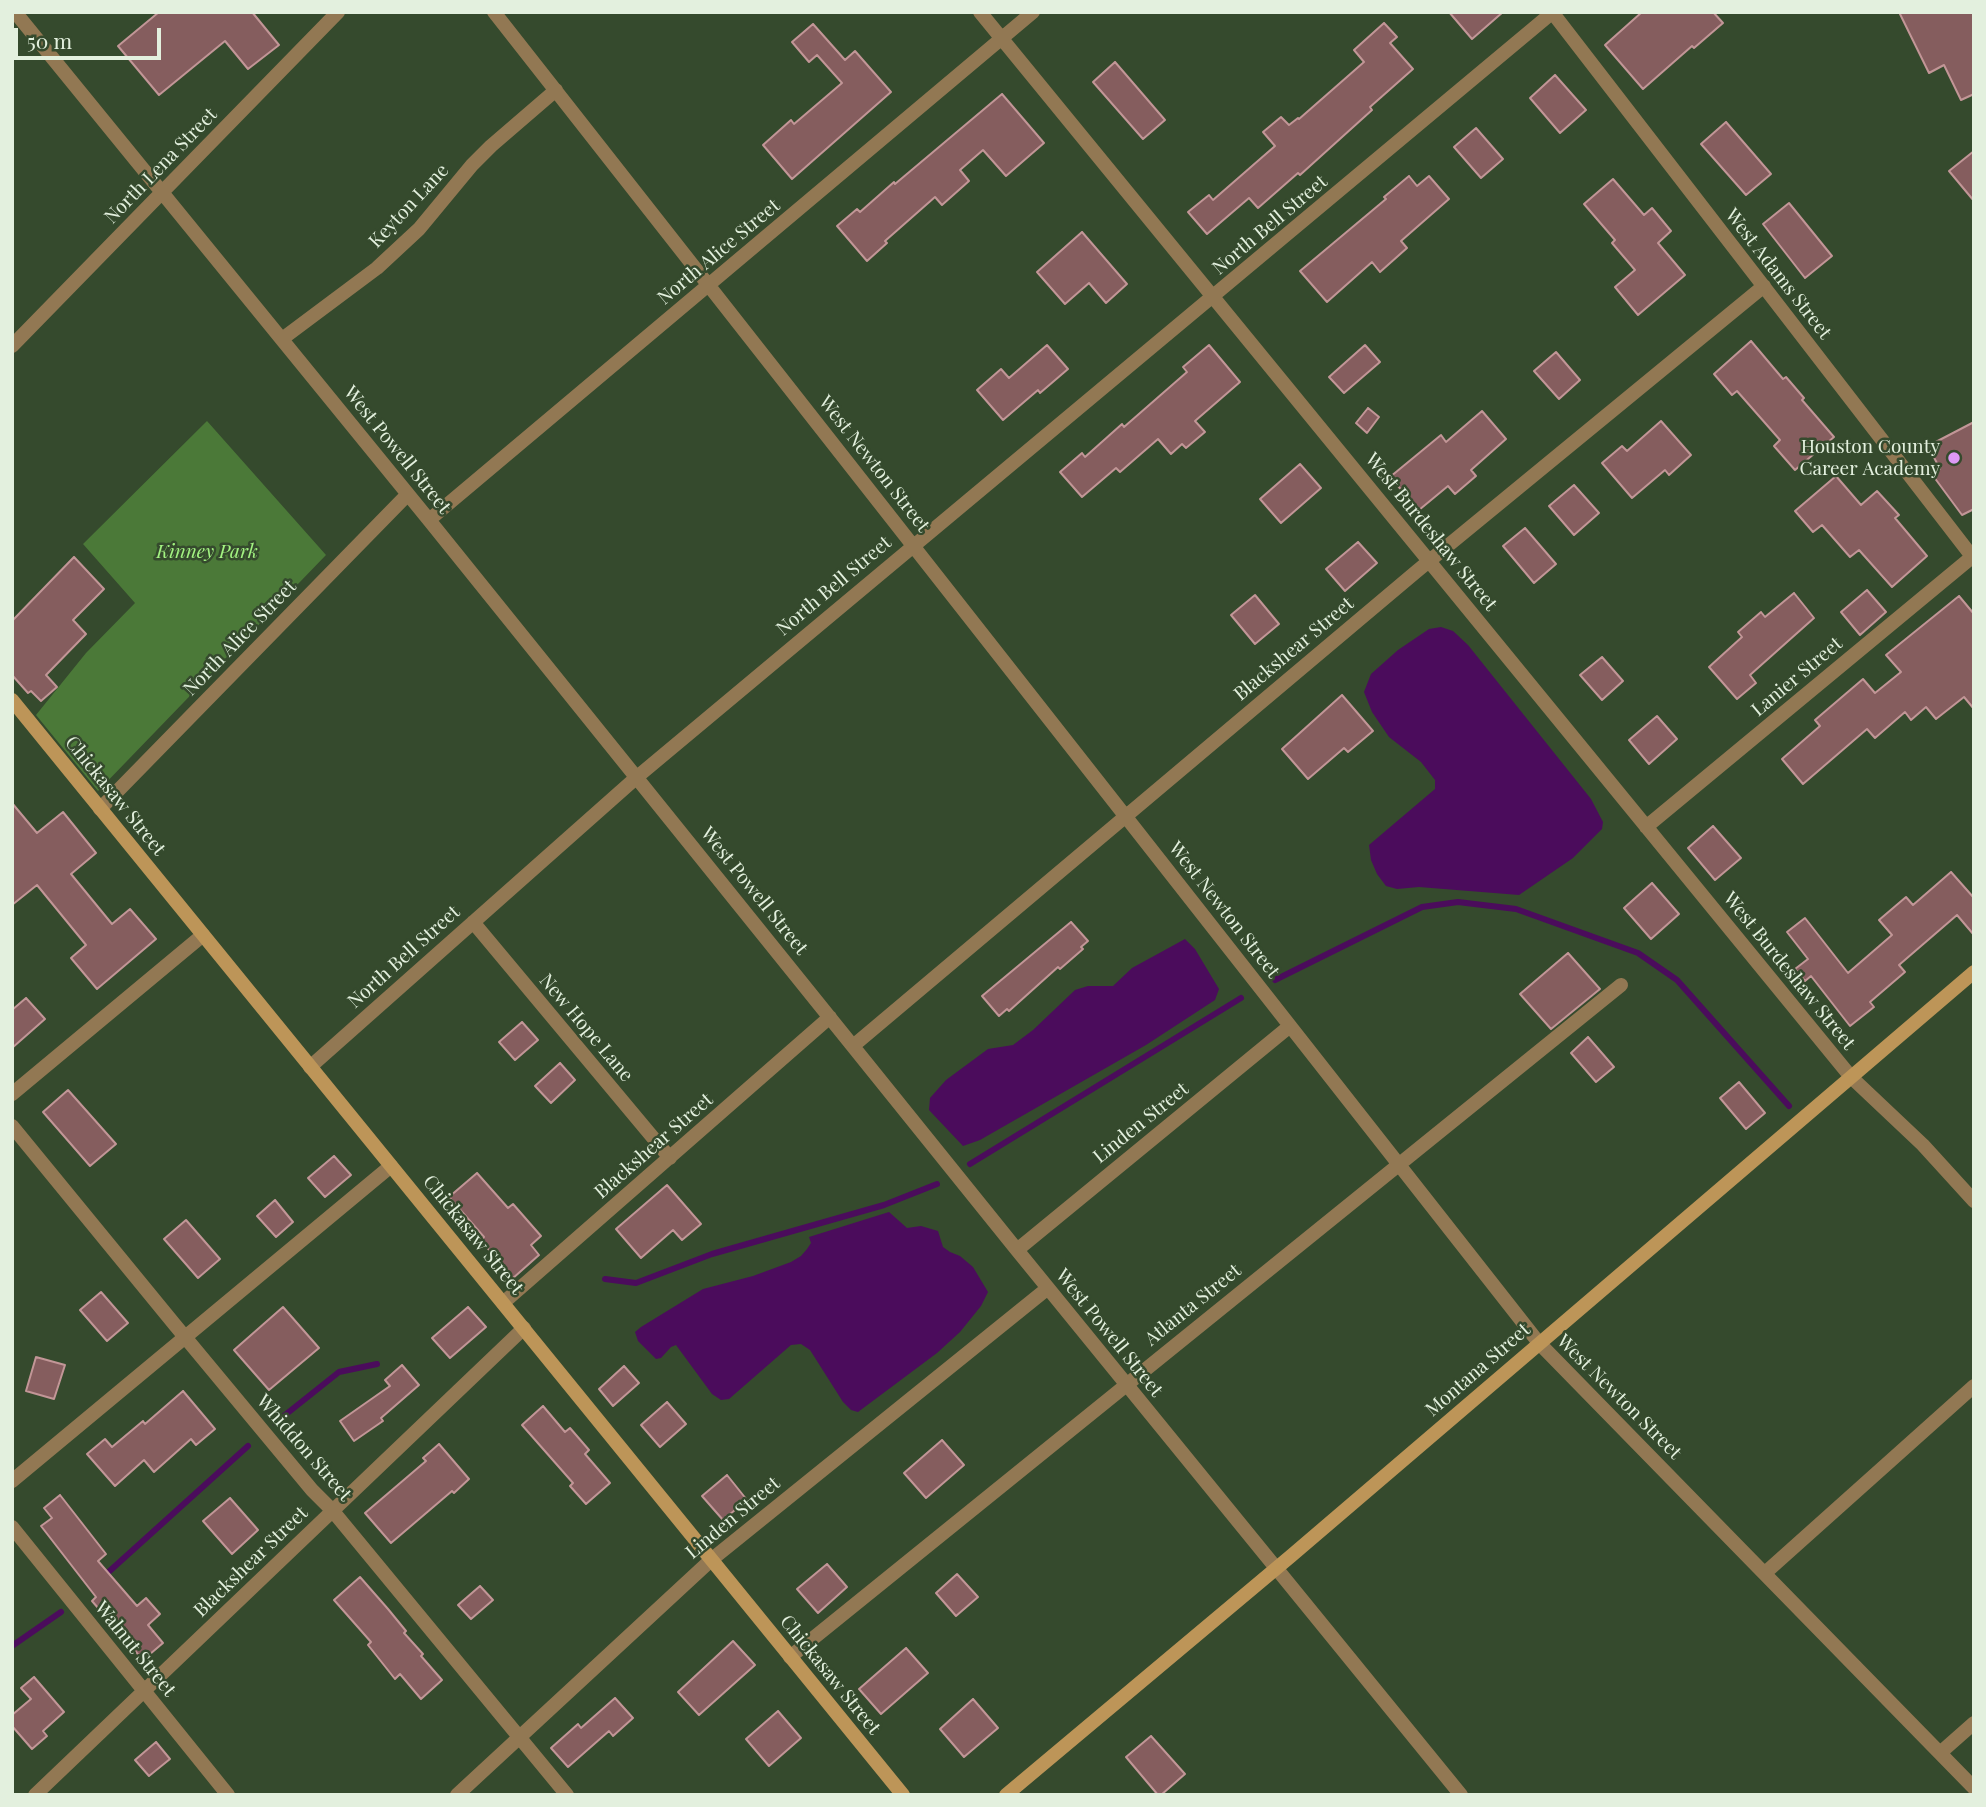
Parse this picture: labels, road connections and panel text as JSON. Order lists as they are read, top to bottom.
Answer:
{
  "streets": {
    "street": [
      "North Lena Street",
      "Keyton Lane",
      "North Bell Street",
      "North Alice Street",
      "West Adams Street",
      "West Powell Street",
      "West Newton Street",
      "West Burdeshaw Street",
      "Blackshear Street",
      "Lanier Street",
      "Chickasaw Street",
      "New Hope Lane",
      "Linden Street",
      "Atlanta Street",
      "Montana Street",
      "Whiddon Street",
      "Walnut Street"
    ]
  },
  "crossings": [
    ["North Lena Street", "West Powell Street"],
    ["Keyton Lane", "West Powell Street"],
    ["Keyton Lane", "West Newton Street"],
    ["North Bell Street", "West Adams Street"],
    ["North Bell Street", "West Powell Street"],
    ["North Bell Street", "West Newton Street"],
    ["North Bell Street", "West Burdeshaw Street"],
    ["North Bell Street", "Chickasaw Street"],
    ["North Bell Street", "New Hope Lane"],
    ["North Alice Street", "West Powell Street"],
    ["North Alice Street", "West Newton Street"],
    ["North Alice Street", "West Burdeshaw Street"],
    ["North Alice Street", "Chickasaw Street"],
    ["West Adams Street", "Blackshear Street"],
    ["West Adams Street", "Lanier Street"],
    ["West Powell Street", "Blackshear Street"],
    ["West Powell Street", "Linden Street"],
    ["West Powell Street", "Atlanta Street"],
    ["West Powell Street", "Montana Street"],
    ["West Newton Street", "Blackshear Street"],
    ["West Newton Street", "Linden Street"],
    ["West Newton Street", "Atlanta Street"],
    ["West Newton Street", "Montana Street"],
    ["West Burdeshaw Street", "Blackshear Street"],
    ["West Burdeshaw Street", "Lanier Street"],
    ["West Burdeshaw Street", "Montana Street"],
    ["Blackshear Street", "Chickasaw Street"],
    ["Blackshear Street", "New Hope Lane"],
    ["Blackshear Street", "Whiddon Street"],
    ["Blackshear Street", "Walnut Street"],
    ["Chickasaw Street", "Linden Street"],
    ["Chickasaw Street", "Atlanta Street"],
    ["Linden Street", "Whiddon Street"]
  ],
  "parks": ["Kinney Park"],
  "places": ["Houston County Career Academy"],
  "scale_bar": "50 m"
}
